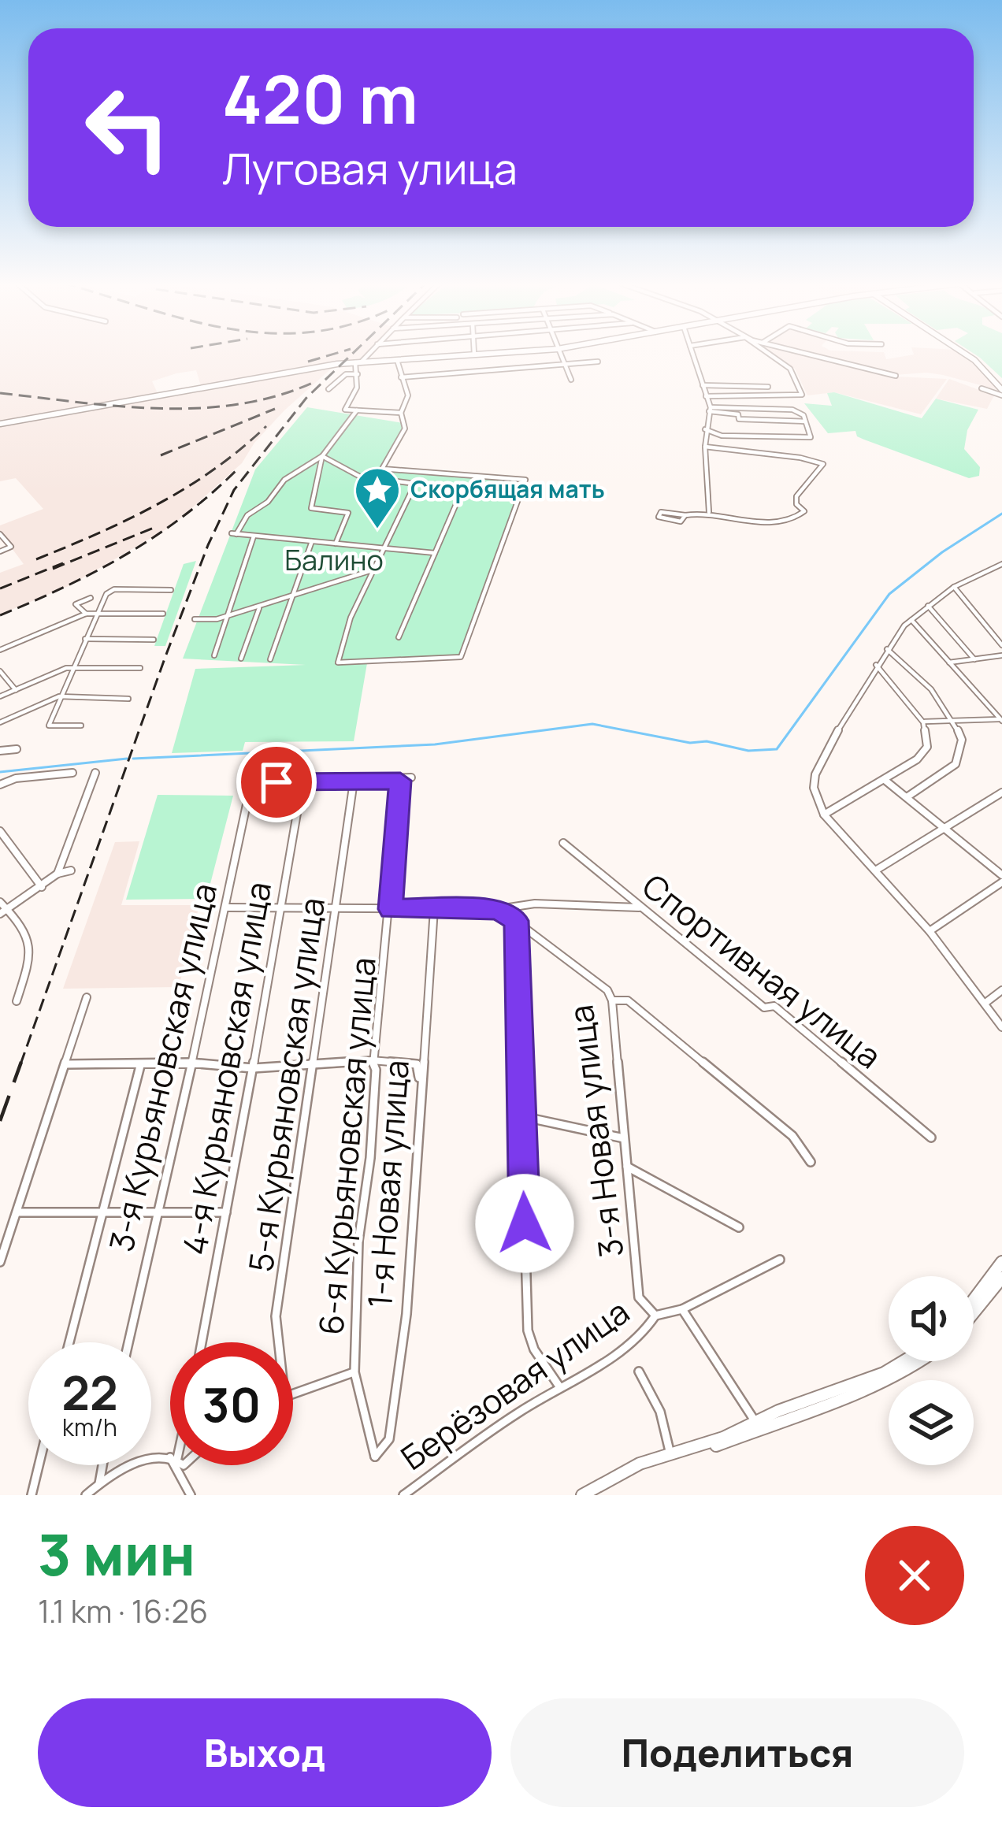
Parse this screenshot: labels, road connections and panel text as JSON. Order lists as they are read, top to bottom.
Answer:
{
  "streets": {
    "street": [
      "Спортивная улица",
      "3-я Курьяновская улица",
      "4-я Курьяновская улица",
      "5-я Курьяновская улица",
      "3-я Новая улица",
      "6-я Курьяновская улица",
      "1-я Новая улица",
      "Берёзовая улица"
    ]
  },
  "crossings": [
    ["3-я Курьяновская улица", "4-я Курьяновская улица"],
    ["3-я Новая улица", "Берёзовая улица"],
    ["6-я Курьяновская улица", "1-я Новая улица"]
  ],
  "parks": ["Балино"],
  "places": {
    "place": ["Скорбящая мать"]
  },
  "page": {
    "turn": ["420 m", "Луговая улица"],
    "speed": "22 km/h",
    "limit": "30",
    "heading": ["3 мин", "1.1 km · 16:26"],
    "buttons": ["Выход", "Поделиться"]
  }
}
